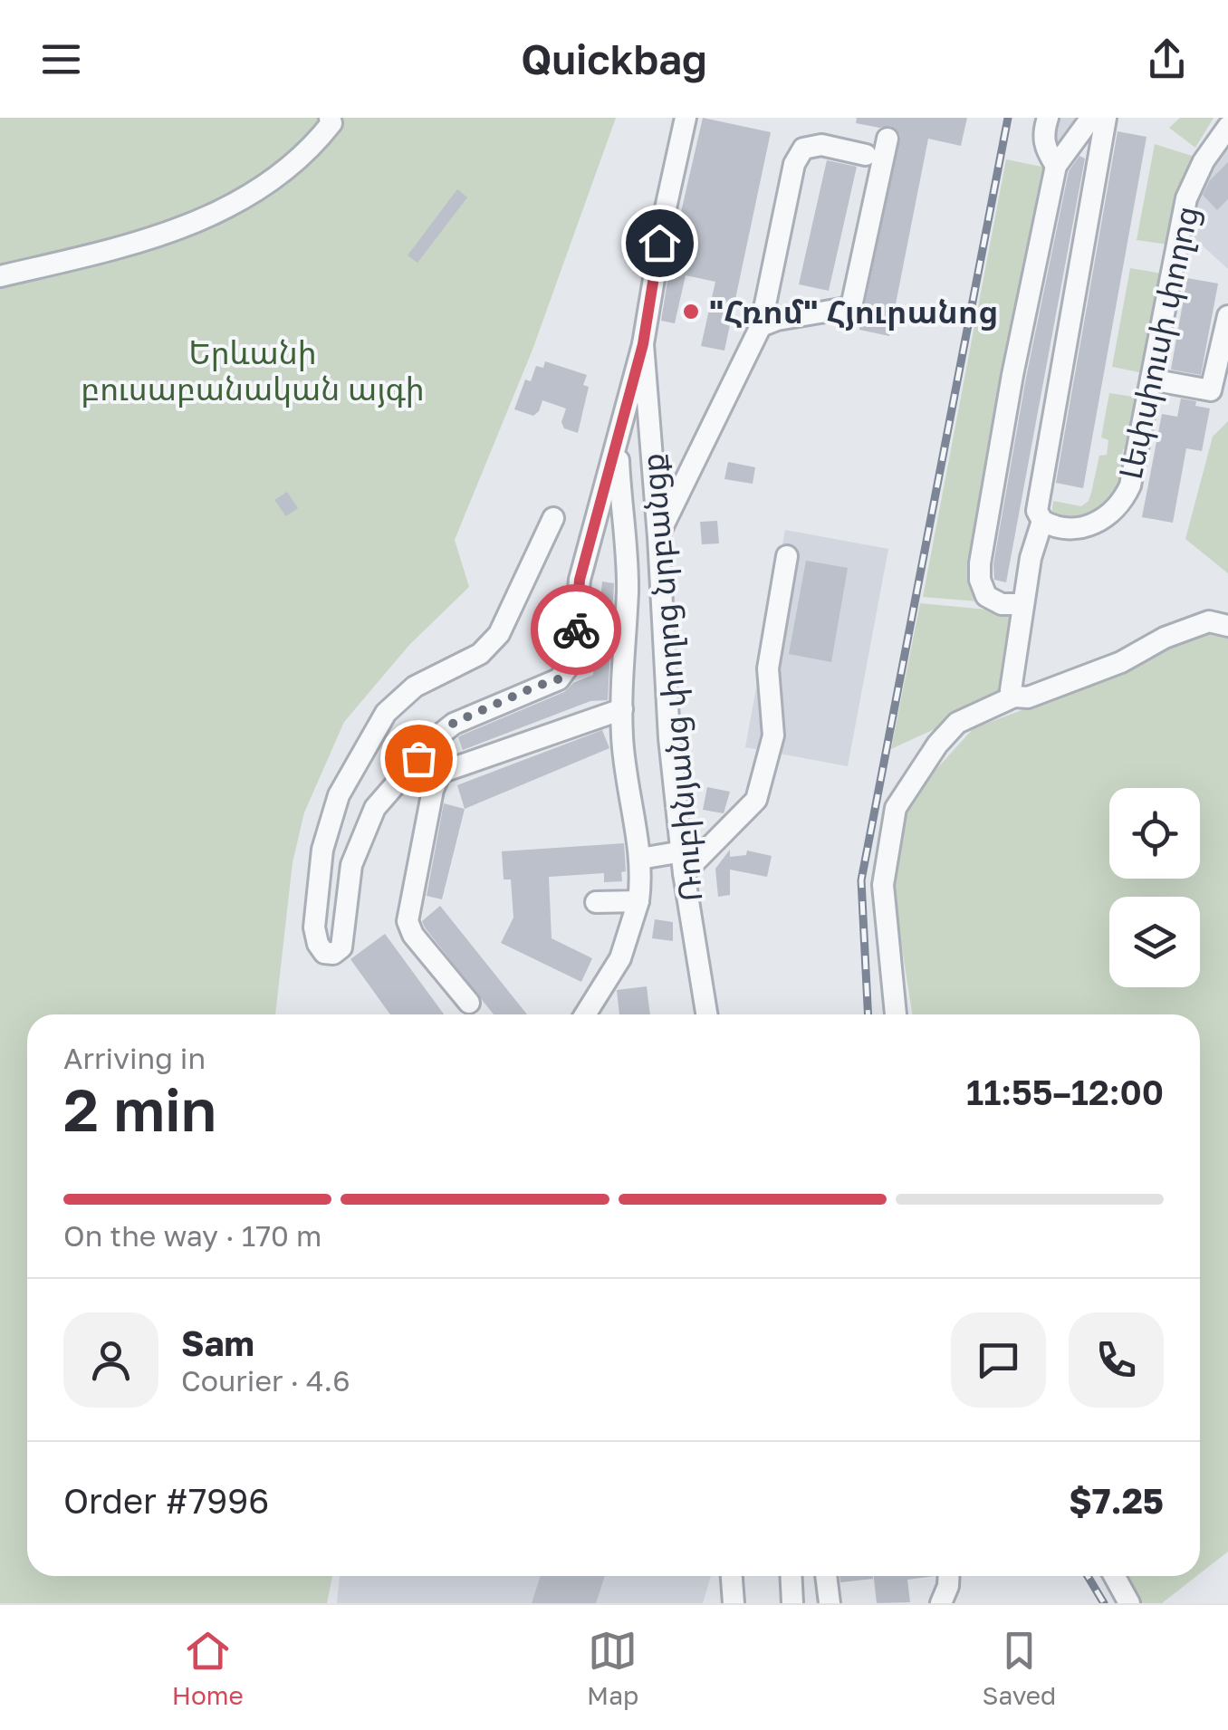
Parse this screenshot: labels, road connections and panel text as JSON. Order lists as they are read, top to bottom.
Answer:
{
  "streets": {
    "street": ["Լեփսիուսի փողոց", "Ռուբինյանց փողոց նրբանցք"]
  },
  "parks": ["Երևանի բուսաբանական այգի"],
  "places": ["\"Հռոմ\" Հյուրանոց"],
  "page": {
    "header": "Quickbag",
    "heading": ["2 min", "Arriving in", "11:55–12:00"],
    "panel": [
      "Sam",
      "Courier · 4.6",
      "Order #7996",
      "$7.25"
    ],
    "bar": "On the way · 170 m",
    "tabs": ["Home", "Map", "Saved"]
  }
}
